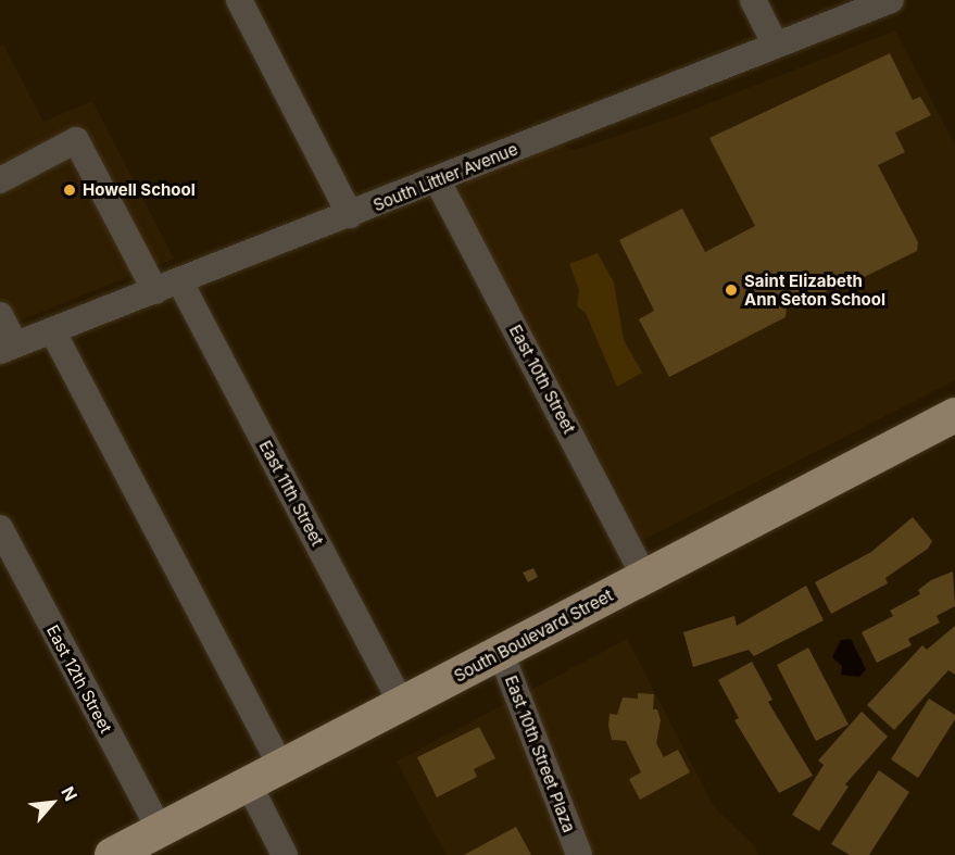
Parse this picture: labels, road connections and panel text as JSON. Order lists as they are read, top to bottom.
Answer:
{
  "streets": {
    "main road": ["South Boulevard Street"],
    "street": [
      "South Littler Avenue",
      "East 10th Street",
      "East 11th Street",
      "East 12th Street",
      "East 10th Street Plaza"
    ]
  },
  "crossings": [
    ["South Littler Avenue", "East 10th Street"],
    ["South Littler Avenue", "East 11th Street"],
    ["East 10th Street", "South Boulevard Street"],
    ["East 11th Street", "South Boulevard Street"],
    ["South Boulevard Street", "East 12th Street"],
    ["South Boulevard Street", "East 10th Street Plaza"]
  ],
  "places": ["Howell School", "Saint Elizabeth Ann Seton School"],
  "north": "top right"
}
